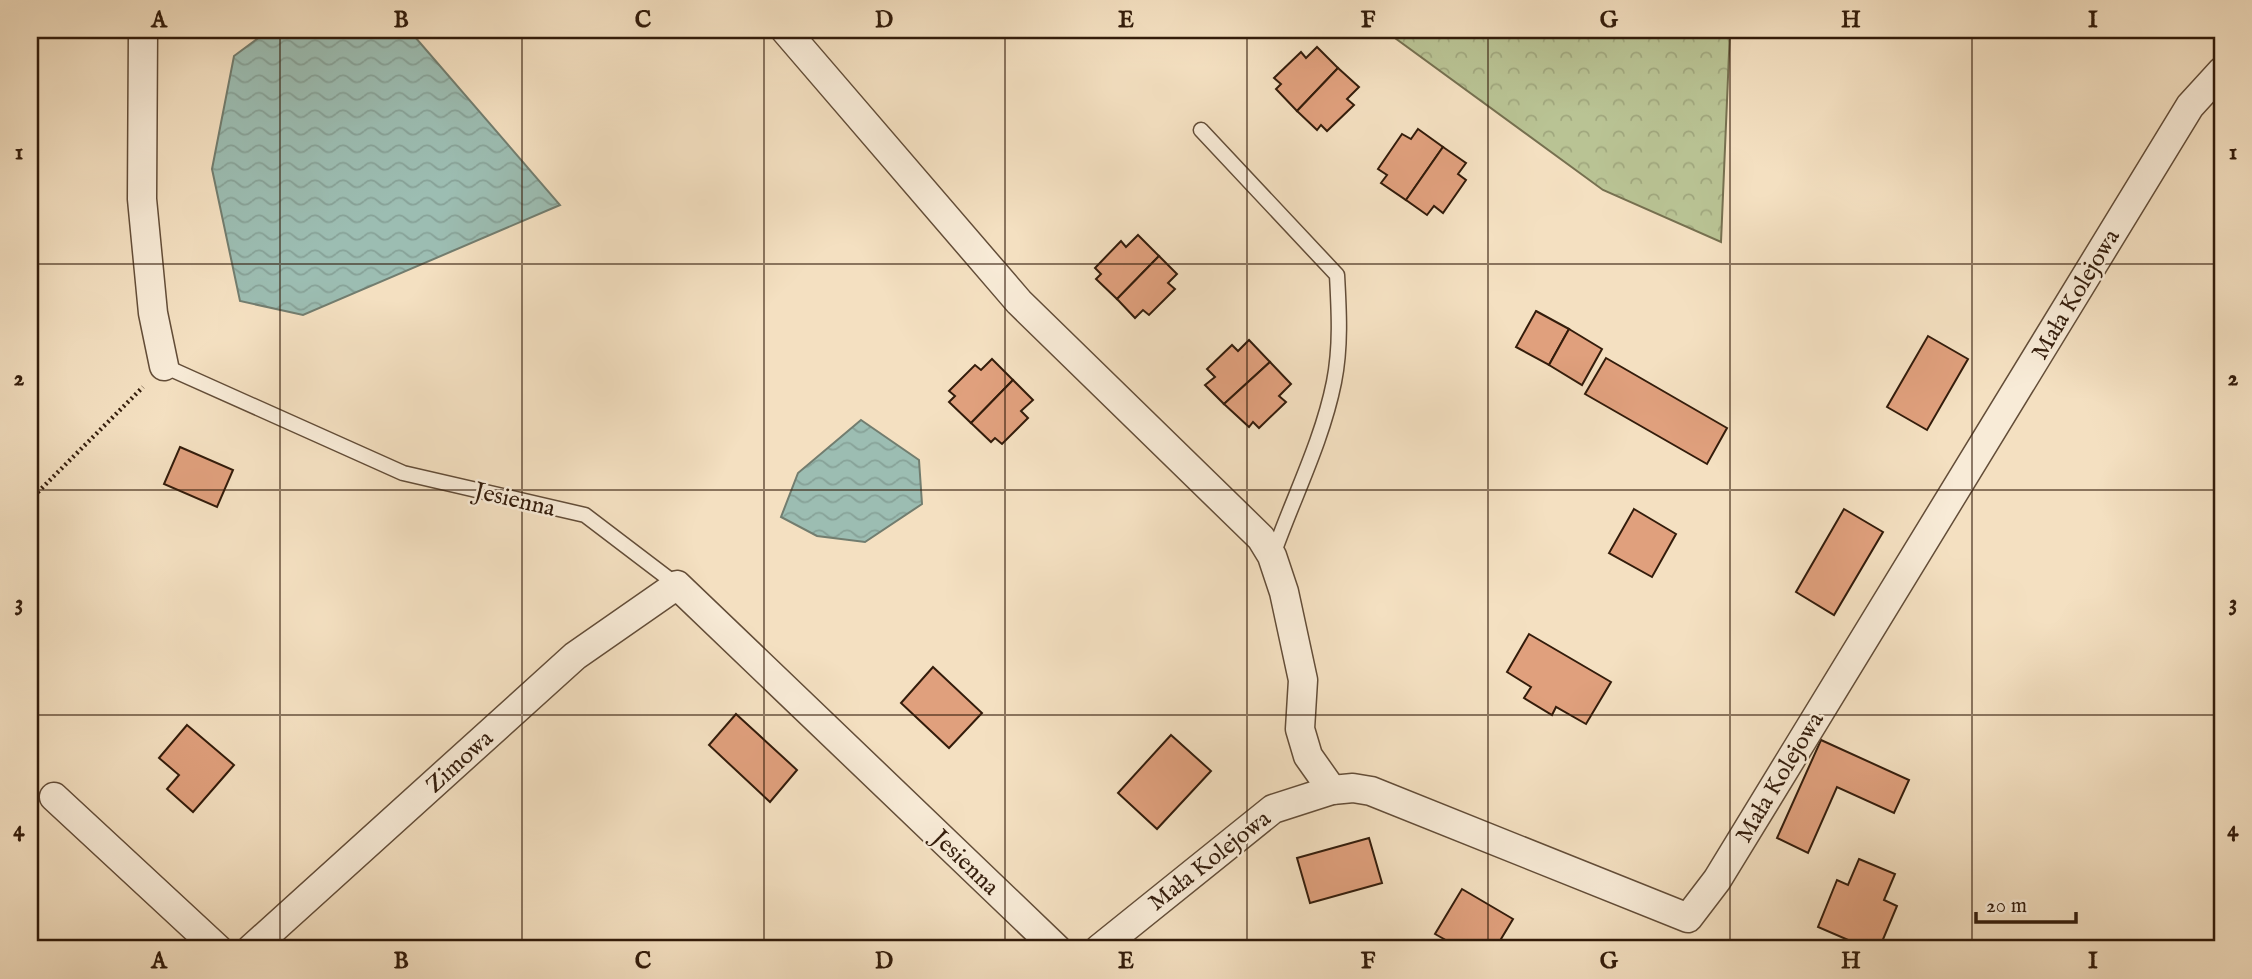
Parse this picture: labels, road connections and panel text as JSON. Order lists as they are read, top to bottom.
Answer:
{
  "streets": {
    "street": ["Mała Kolejowa", "Jesienna", "Zimowa"]
  },
  "crossings": [
    ["Jesienna", "Zimowa"]
  ],
  "scale_bar": "20 m",
  "grid": {
    "columns": [
      "A",
      "B",
      "C",
      "D",
      "E",
      "F",
      "G",
      "H",
      "I"
    ],
    "rows": [
      "1",
      "2",
      "3",
      "4"
    ]
  }
}
